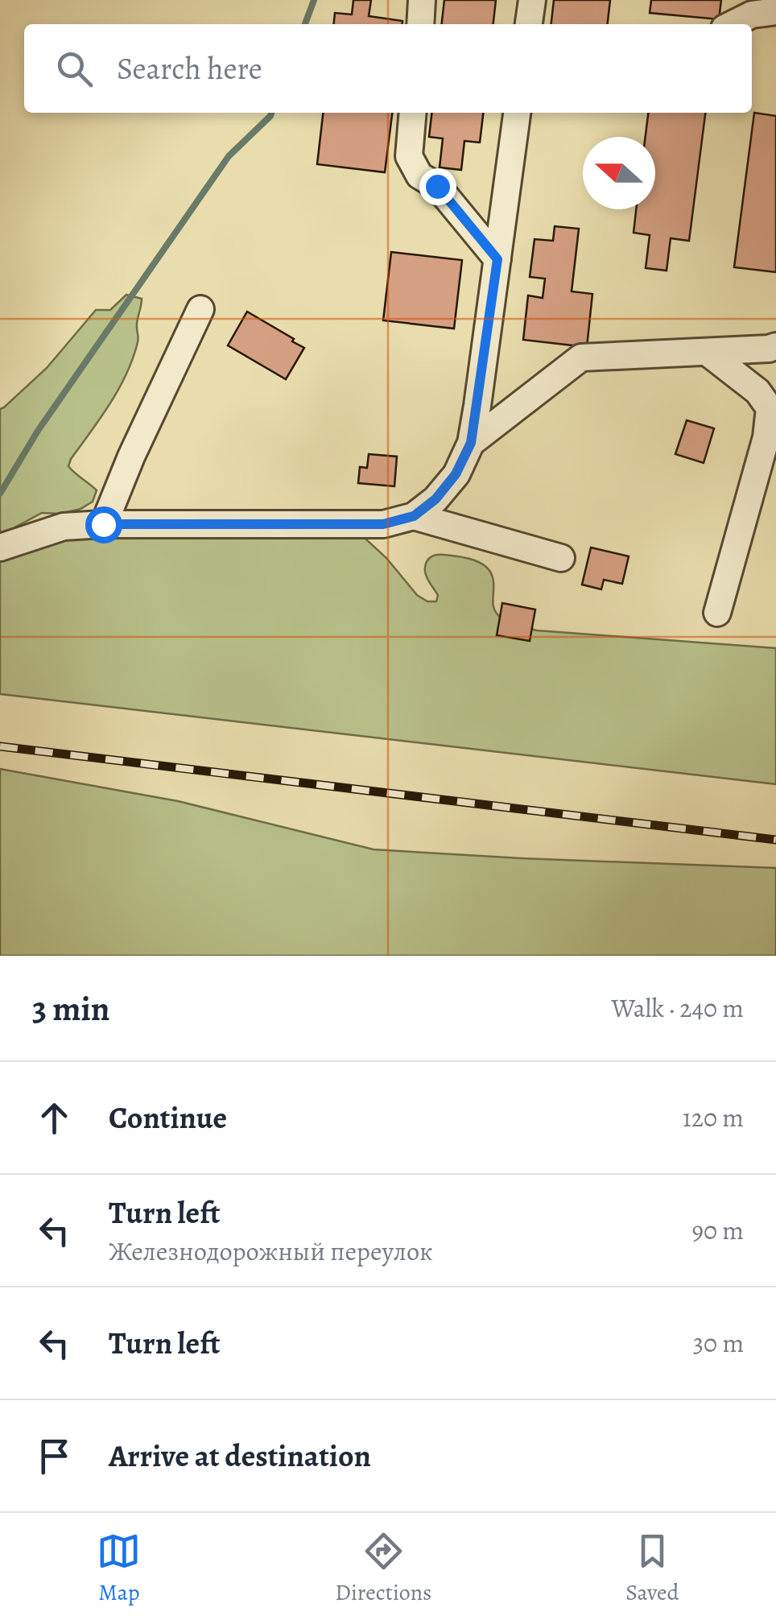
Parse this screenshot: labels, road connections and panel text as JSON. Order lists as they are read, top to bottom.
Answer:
{
  "north": "left",
  "page": {
    "search": "Search here",
    "heading": ["3 min", "Walk · 240 m"],
    "list": [
      ["Continue", "120 m"],
      ["Turn left", "Железнодорожный переулок", "90 m"],
      ["Turn left", "30 m"],
      "Arrive at destination"
    ],
    "nav": ["Map", "Directions", "Saved"]
  }
}
